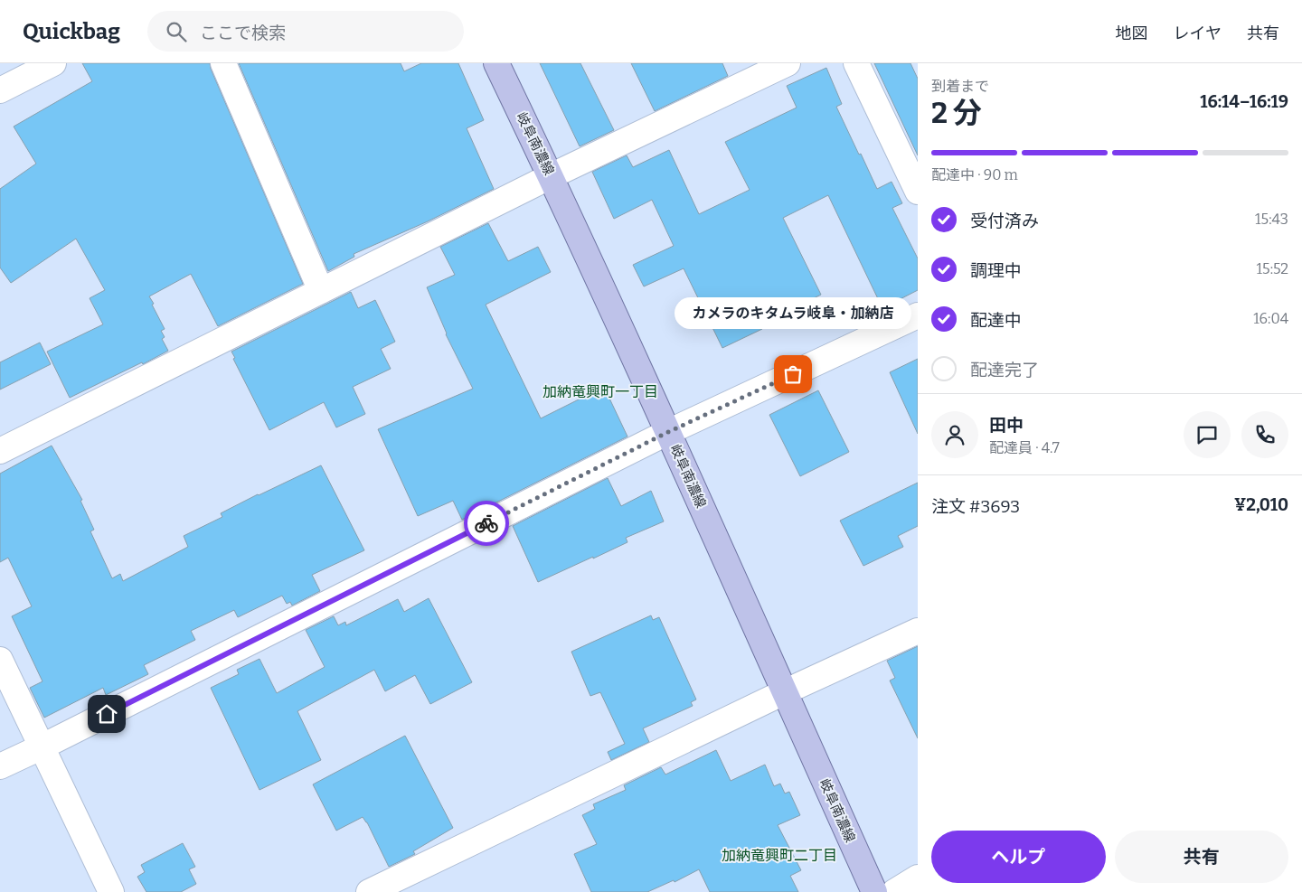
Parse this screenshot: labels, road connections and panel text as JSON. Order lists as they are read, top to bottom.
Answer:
{
  "streets": {
    "main road": ["岐阜南濃線"]
  },
  "districts": ["加納竜興町一丁目", "加納竜興町二丁目"],
  "places": ["カメラのキタムラ岐阜・加納店"],
  "page": {
    "header": "Quickbag",
    "search": "ここで検索",
    "nav": ["地図", "レイヤ", "共有"],
    "heading": ["2 分", "到着まで", "16:14–16:19"],
    "panel": [
      "田中",
      "配達員 · 4.7",
      "注文 #3693",
      "¥2,010"
    ],
    "bar": "配達中 · 90 m",
    "list": [
      ["受付済み", "15:43"],
      ["調理中", "15:52"],
      ["配達中", "16:04"],
      "配達完了"
    ],
    "bubble": "カメラのキタムラ岐阜・加納店",
    "buttons": ["ヘルプ", "共有"]
  }
}
